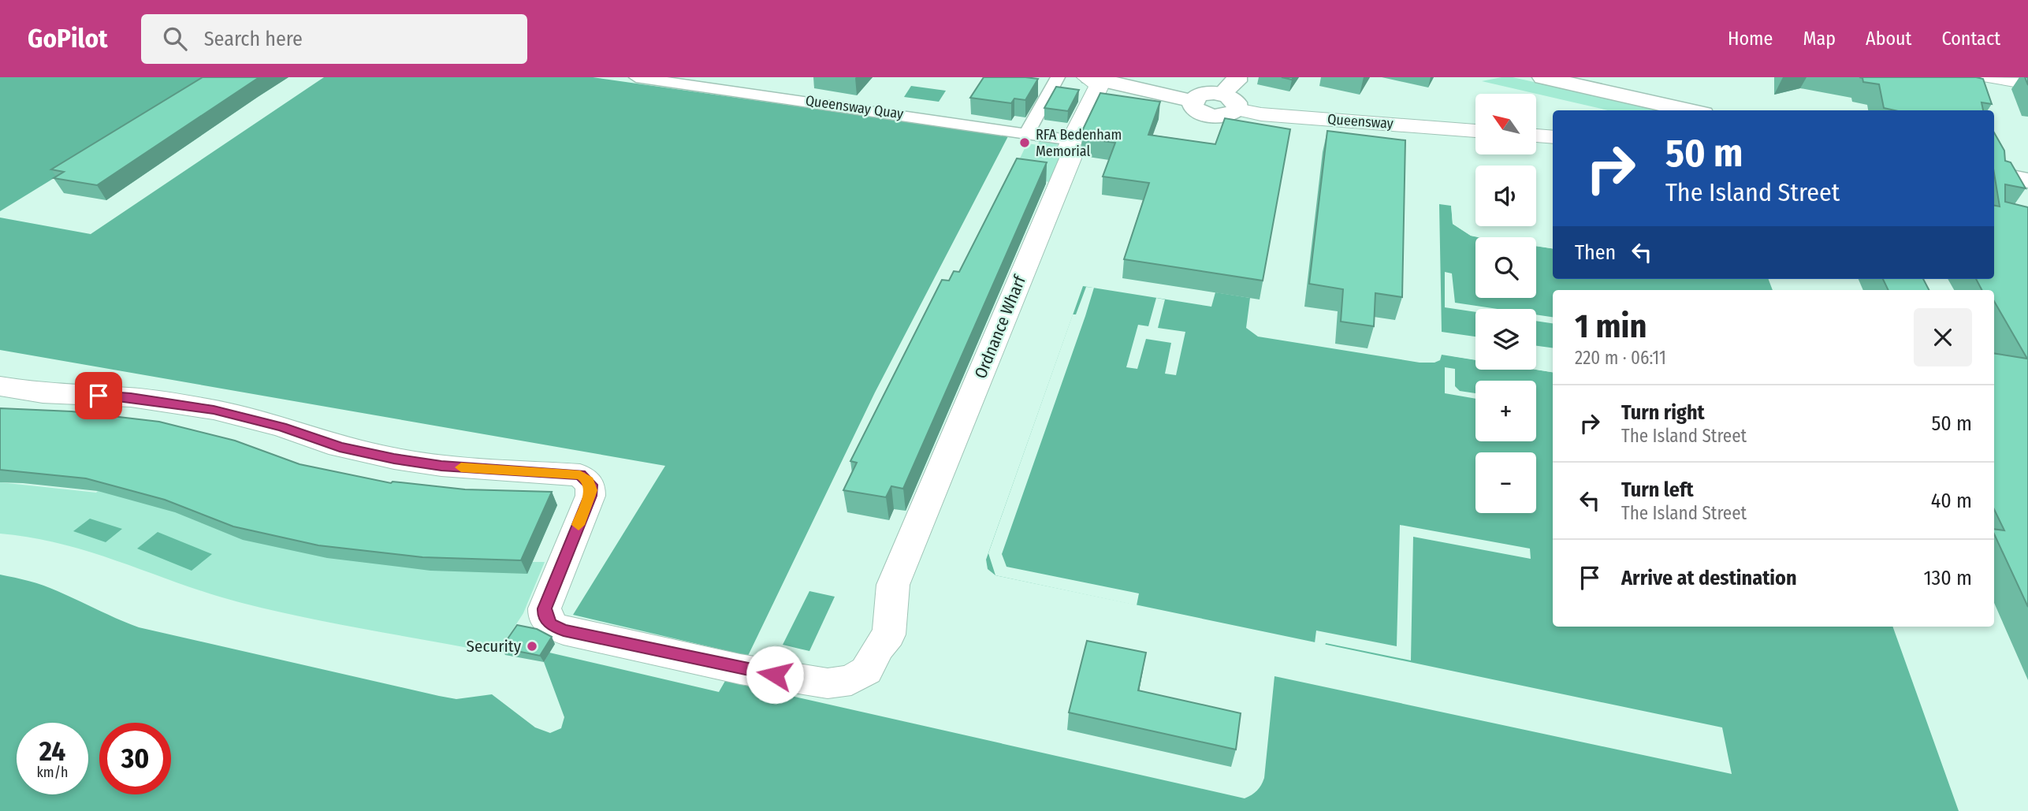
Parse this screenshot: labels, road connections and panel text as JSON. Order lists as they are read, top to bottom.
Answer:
{
  "streets": {
    "street": ["Queensway Quay", "Queensway", "Ordnance Wharf"]
  },
  "crossings": [
    ["Queensway Quay", "Ordnance Wharf"]
  ],
  "places": ["RFA Bedenham Memorial", "Security"],
  "north": "top left",
  "page": {
    "header": "GoPilot",
    "search": "Search here",
    "nav": [
      "Home",
      "Map",
      "About",
      "Contact"
    ],
    "map_buttons": ["+", "−"],
    "turn": ["50 m", "The Island Street"],
    "then": "Then",
    "heading": ["1 min", "220 m · 06:11"],
    "list": [
      {
        "name": "Turn right",
        "note": "The Island Street",
        "value": "50 m"
      },
      {
        "name": "Turn left",
        "note": "The Island Street",
        "value": "40 m"
      },
      {
        "name": "Arrive at destination",
        "value": "130 m"
      }
    ],
    "speed": "24 km/h",
    "limit": "30"
  }
}
